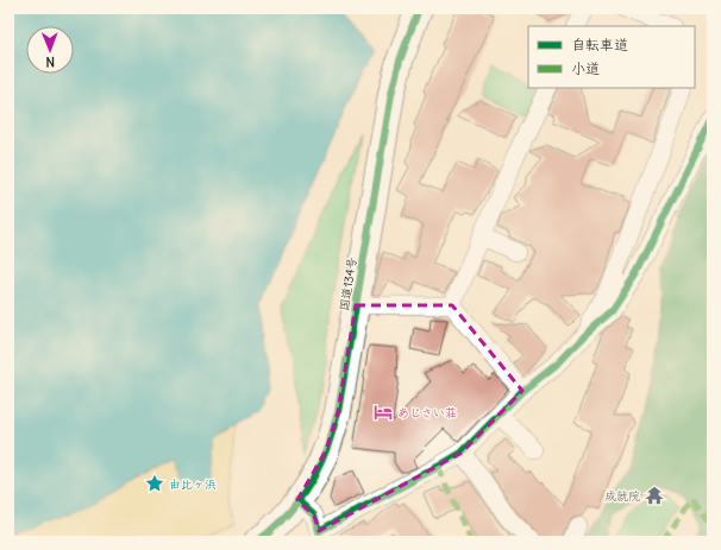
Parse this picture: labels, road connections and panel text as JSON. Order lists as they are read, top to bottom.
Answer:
{
  "streets": {
    "highway": ["国道134号"]
  },
  "places": {
    "hotel": ["あじさい荘"],
    "place": ["由比ヶ浜"],
    "temple": ["成就院"]
  },
  "legend": ["自転車道", "小道"],
  "north": "bottom"
}
